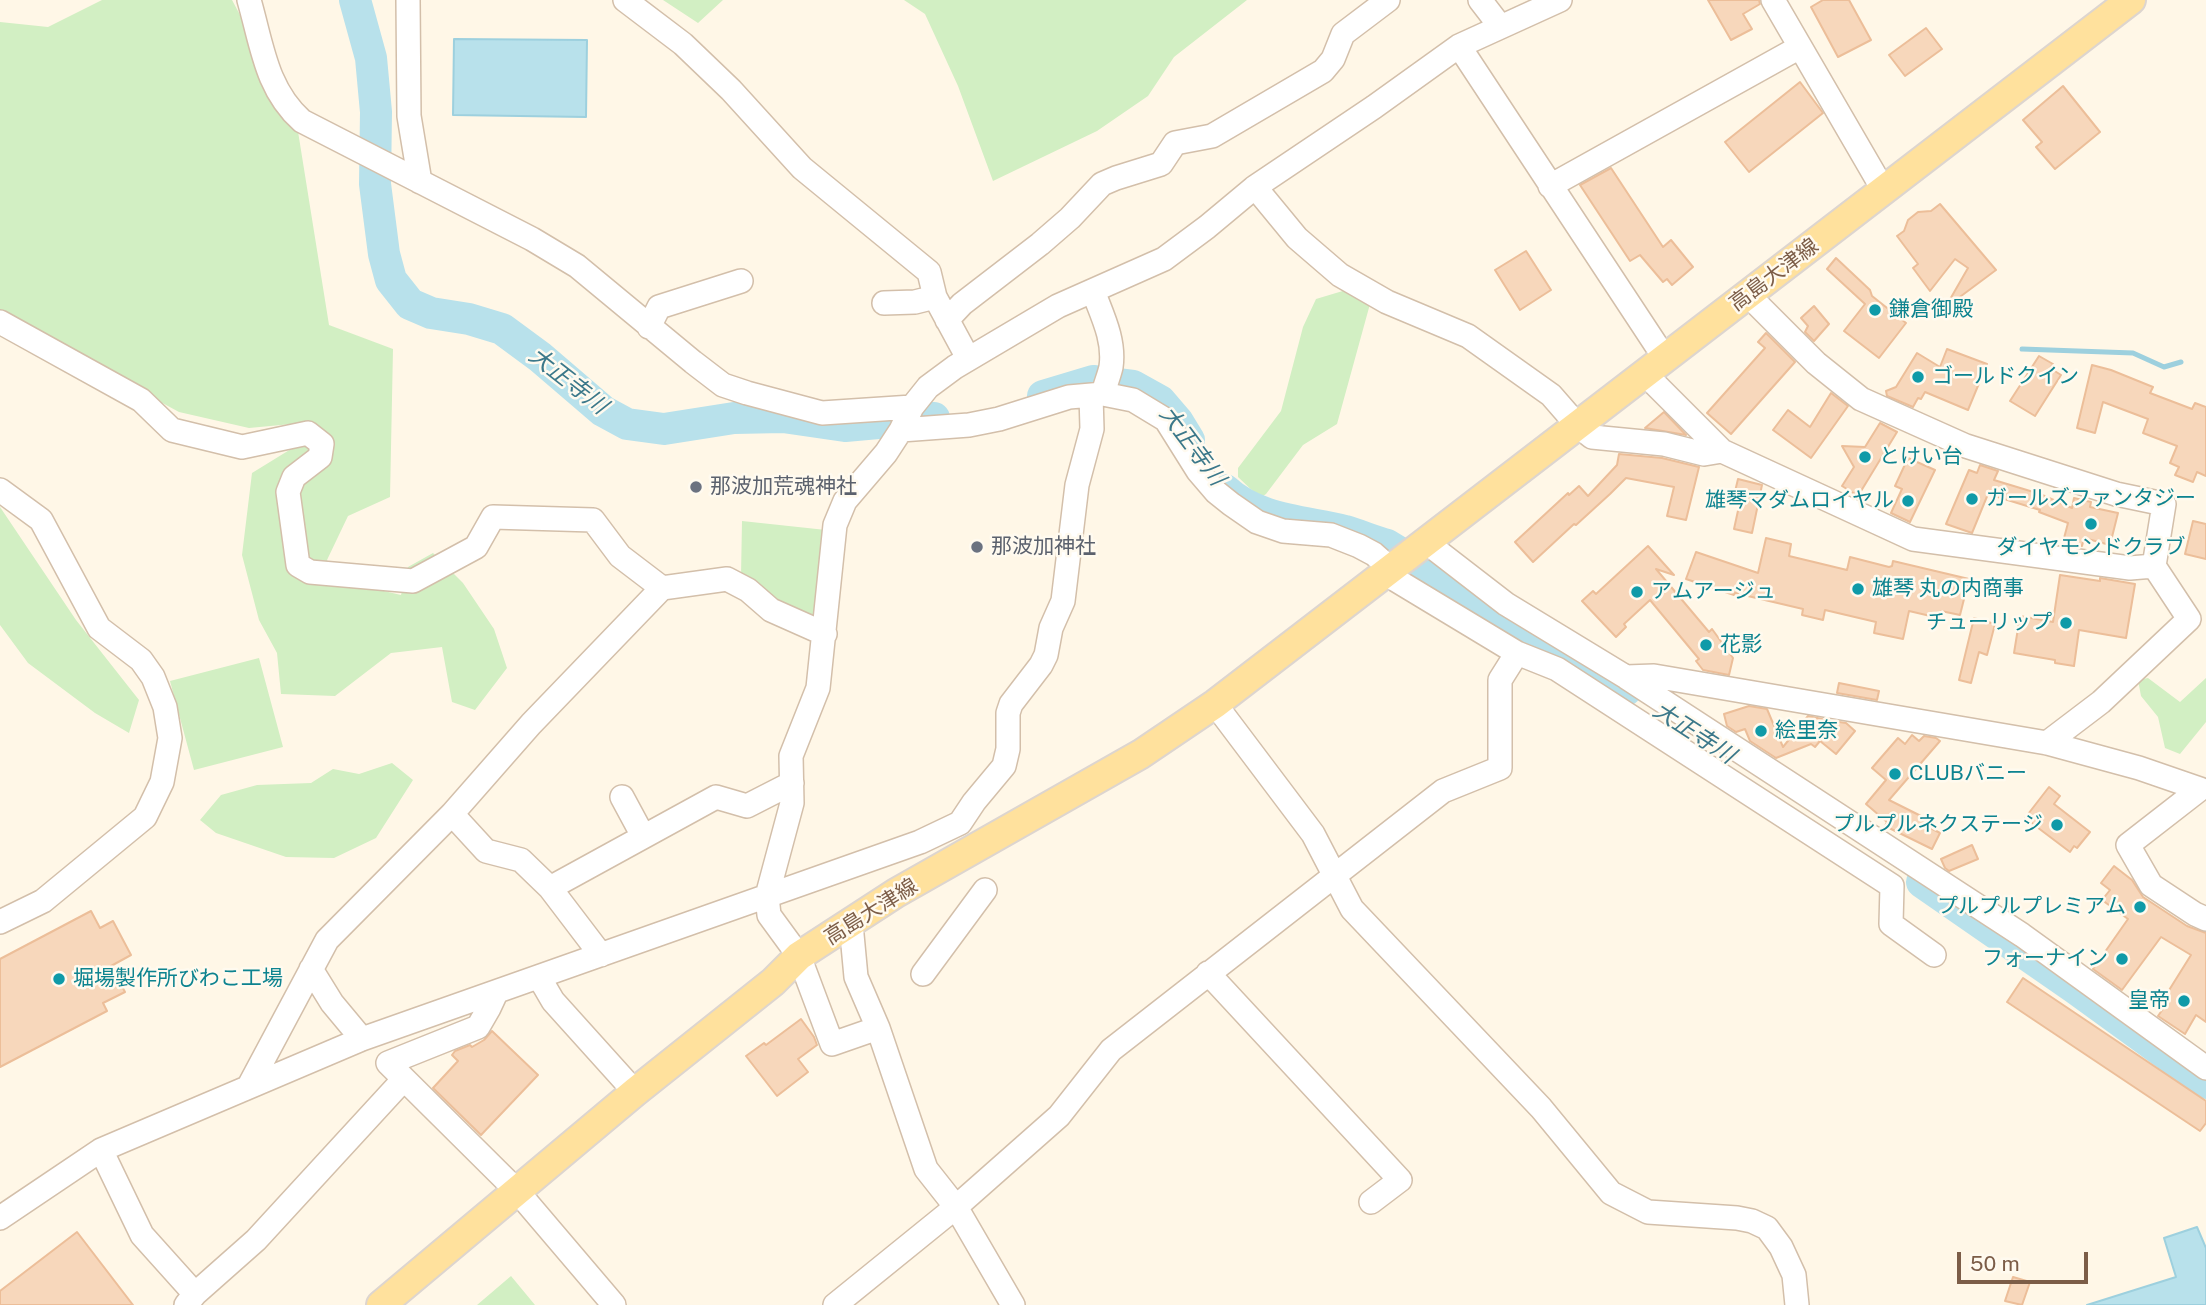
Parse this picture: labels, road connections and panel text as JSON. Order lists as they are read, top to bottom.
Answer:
{
  "streets": {
    "main road": ["高島大津線"]
  },
  "water": ["大正寺川"],
  "places": [
    "鎌倉御殿",
    "ゴールドクイン",
    "とけい台",
    "那波加荒魂神社",
    "ガールズファンタジー",
    "雄琴マダムロイヤル",
    "ダイヤモンドクラブ",
    "那波加神社",
    "雄琴 丸の内商事",
    "アムアージュ",
    "チューリップ",
    "花影",
    "絵里奈",
    "CLUBバニー",
    "プルプルネクステージ",
    "プルプルプレミアム",
    "フォーナイン",
    "堀場製作所びわこ工場",
    "皇帝"
  ],
  "scale_bar": "50 m"
}
